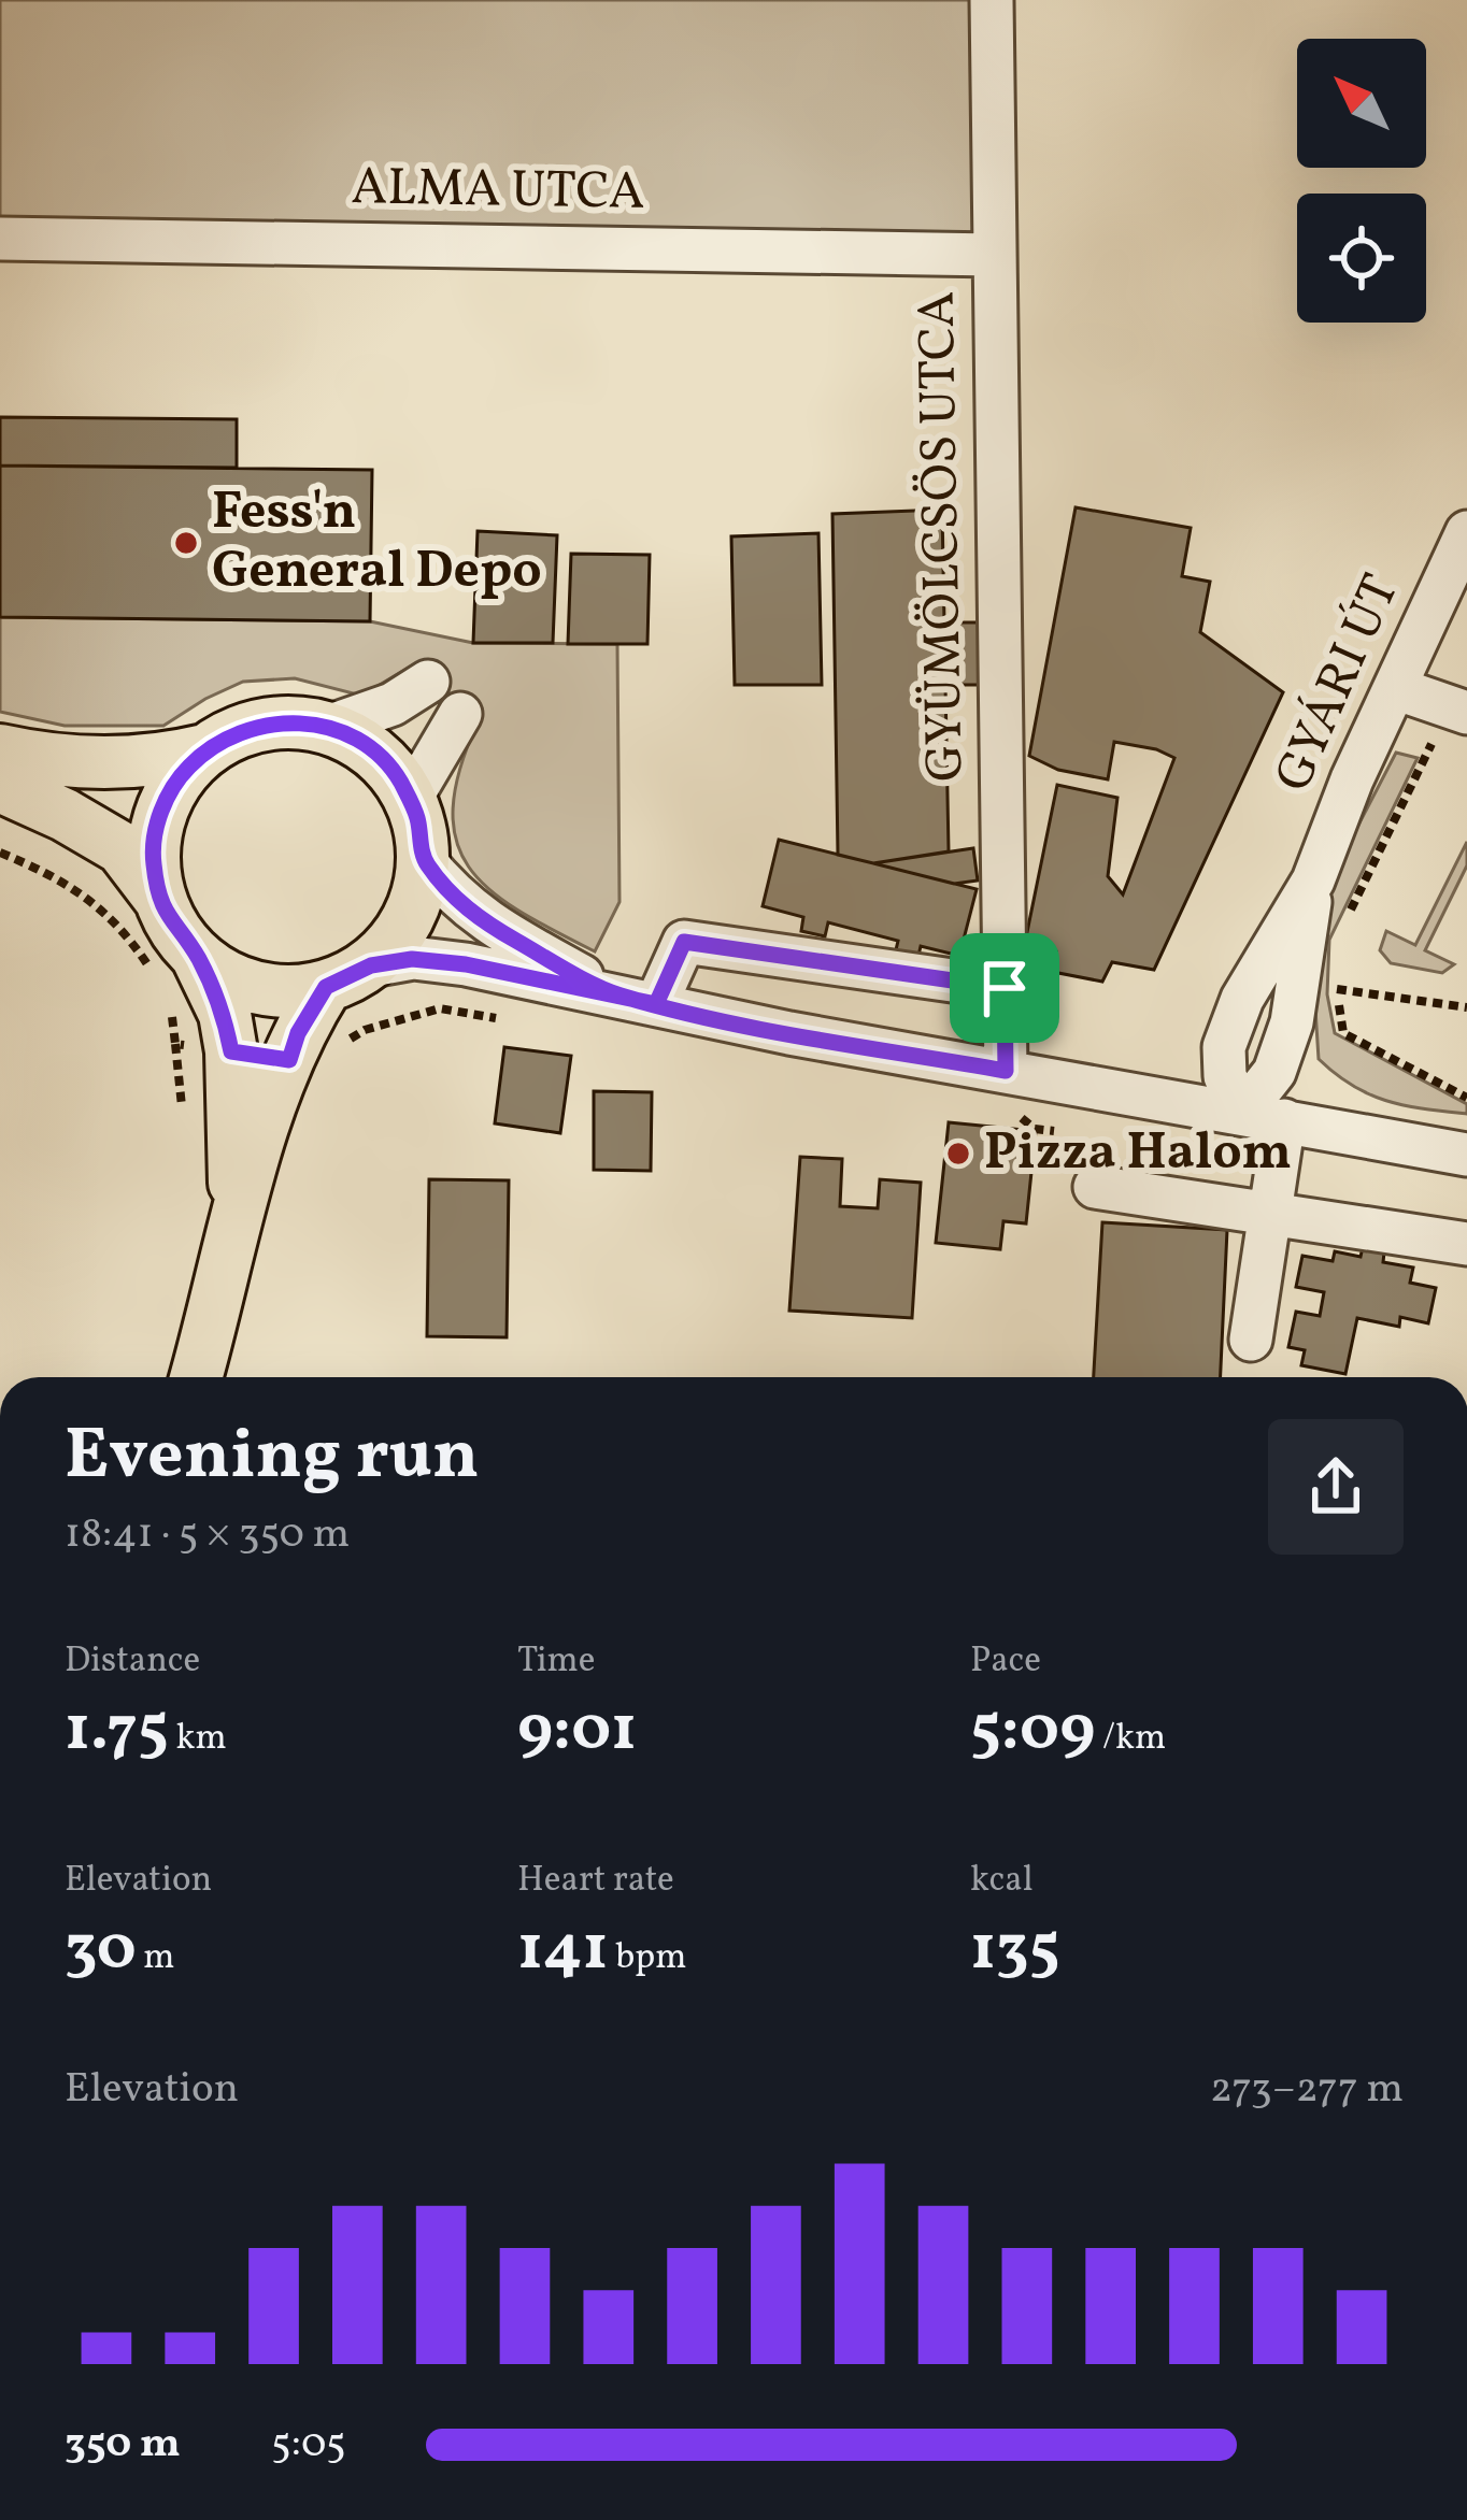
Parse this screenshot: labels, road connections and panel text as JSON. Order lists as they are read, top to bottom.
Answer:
{
  "streets": {
    "street": ["ALMA UTCA", "GYÜMÖLCSÖS UTCA", "GYÁRI ÚT"]
  },
  "crossings": [
    ["ALMA UTCA", "GYÜMÖLCSÖS UTCA"]
  ],
  "places": ["Fess'n General Depo", "Pizza Halom"],
  "north": "top left",
  "page": {
    "heading": ["Evening run", "18:41 · 5 × 350 m"],
    "stats": [
      ["Distance", "1.75 km"],
      ["Time", "9:01"],
      ["Pace", "5:09 /km"],
      ["Elevation", "30 m"],
      ["Heart rate", "141 bpm"],
      ["kcal", "135"]
    ],
    "chart": ["Elevation", "273–277 m"],
    "list": [
      {
        "name": "350 m",
        "note": "5:05"
      }
    ]
  }
}
